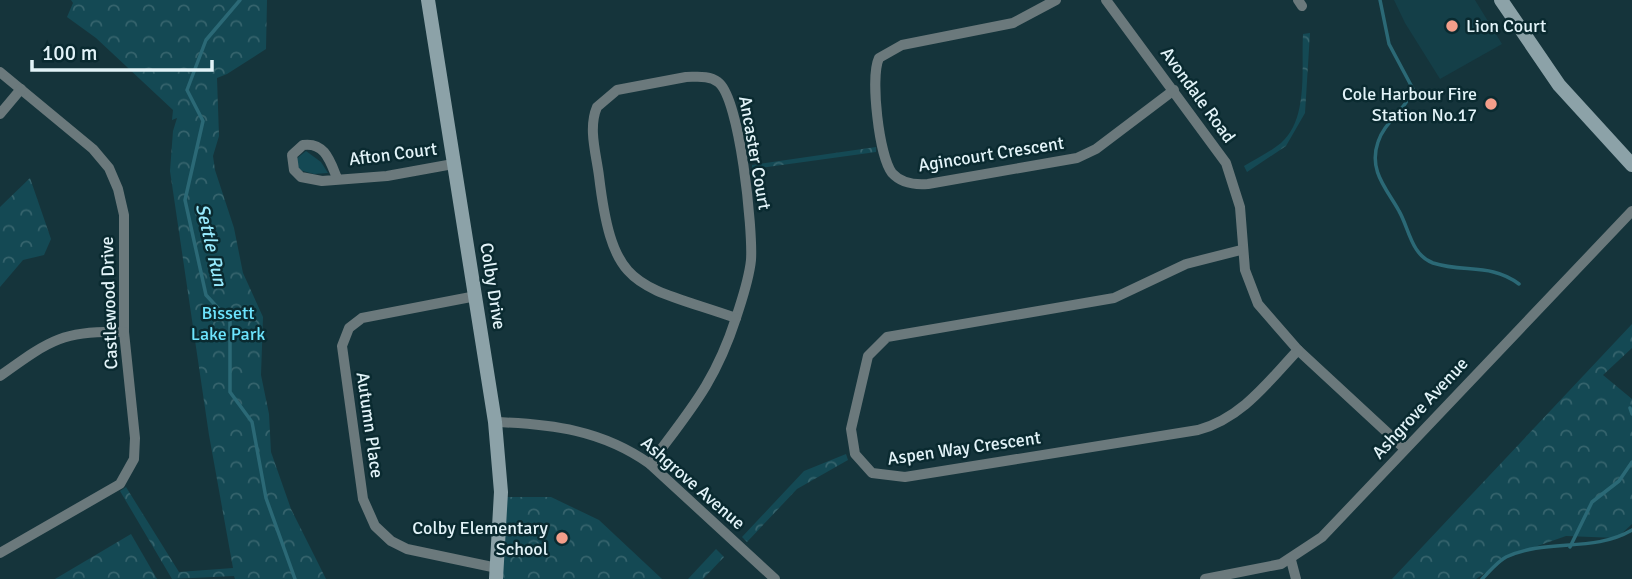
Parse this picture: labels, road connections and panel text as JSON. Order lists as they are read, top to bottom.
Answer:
{
  "streets": {
    "street": [
      "Avondale Road",
      "Ancaster Court",
      "Afton Court",
      "Agincourt Crescent",
      "Colby Drive",
      "Castlewood Drive",
      "Ashgrove Avenue",
      "Autumn Place",
      "Aspen Way Crescent"
    ]
  },
  "crossings": [
    ["Avondale Road", "Agincourt Crescent"],
    ["Avondale Road", "Ashgrove Avenue"],
    ["Avondale Road", "Aspen Way Crescent"],
    ["Ancaster Court", "Ashgrove Avenue"],
    ["Afton Court", "Colby Drive"],
    ["Colby Drive", "Ashgrove Avenue"],
    ["Colby Drive", "Autumn Place"]
  ],
  "water": ["Settle Run"],
  "parks": ["Bissett Lake Park"],
  "places": ["Lion Court", "Cole Harbour Fire Station No.17", "Colby Elementary School"],
  "scale_bar": "100 m"
}
